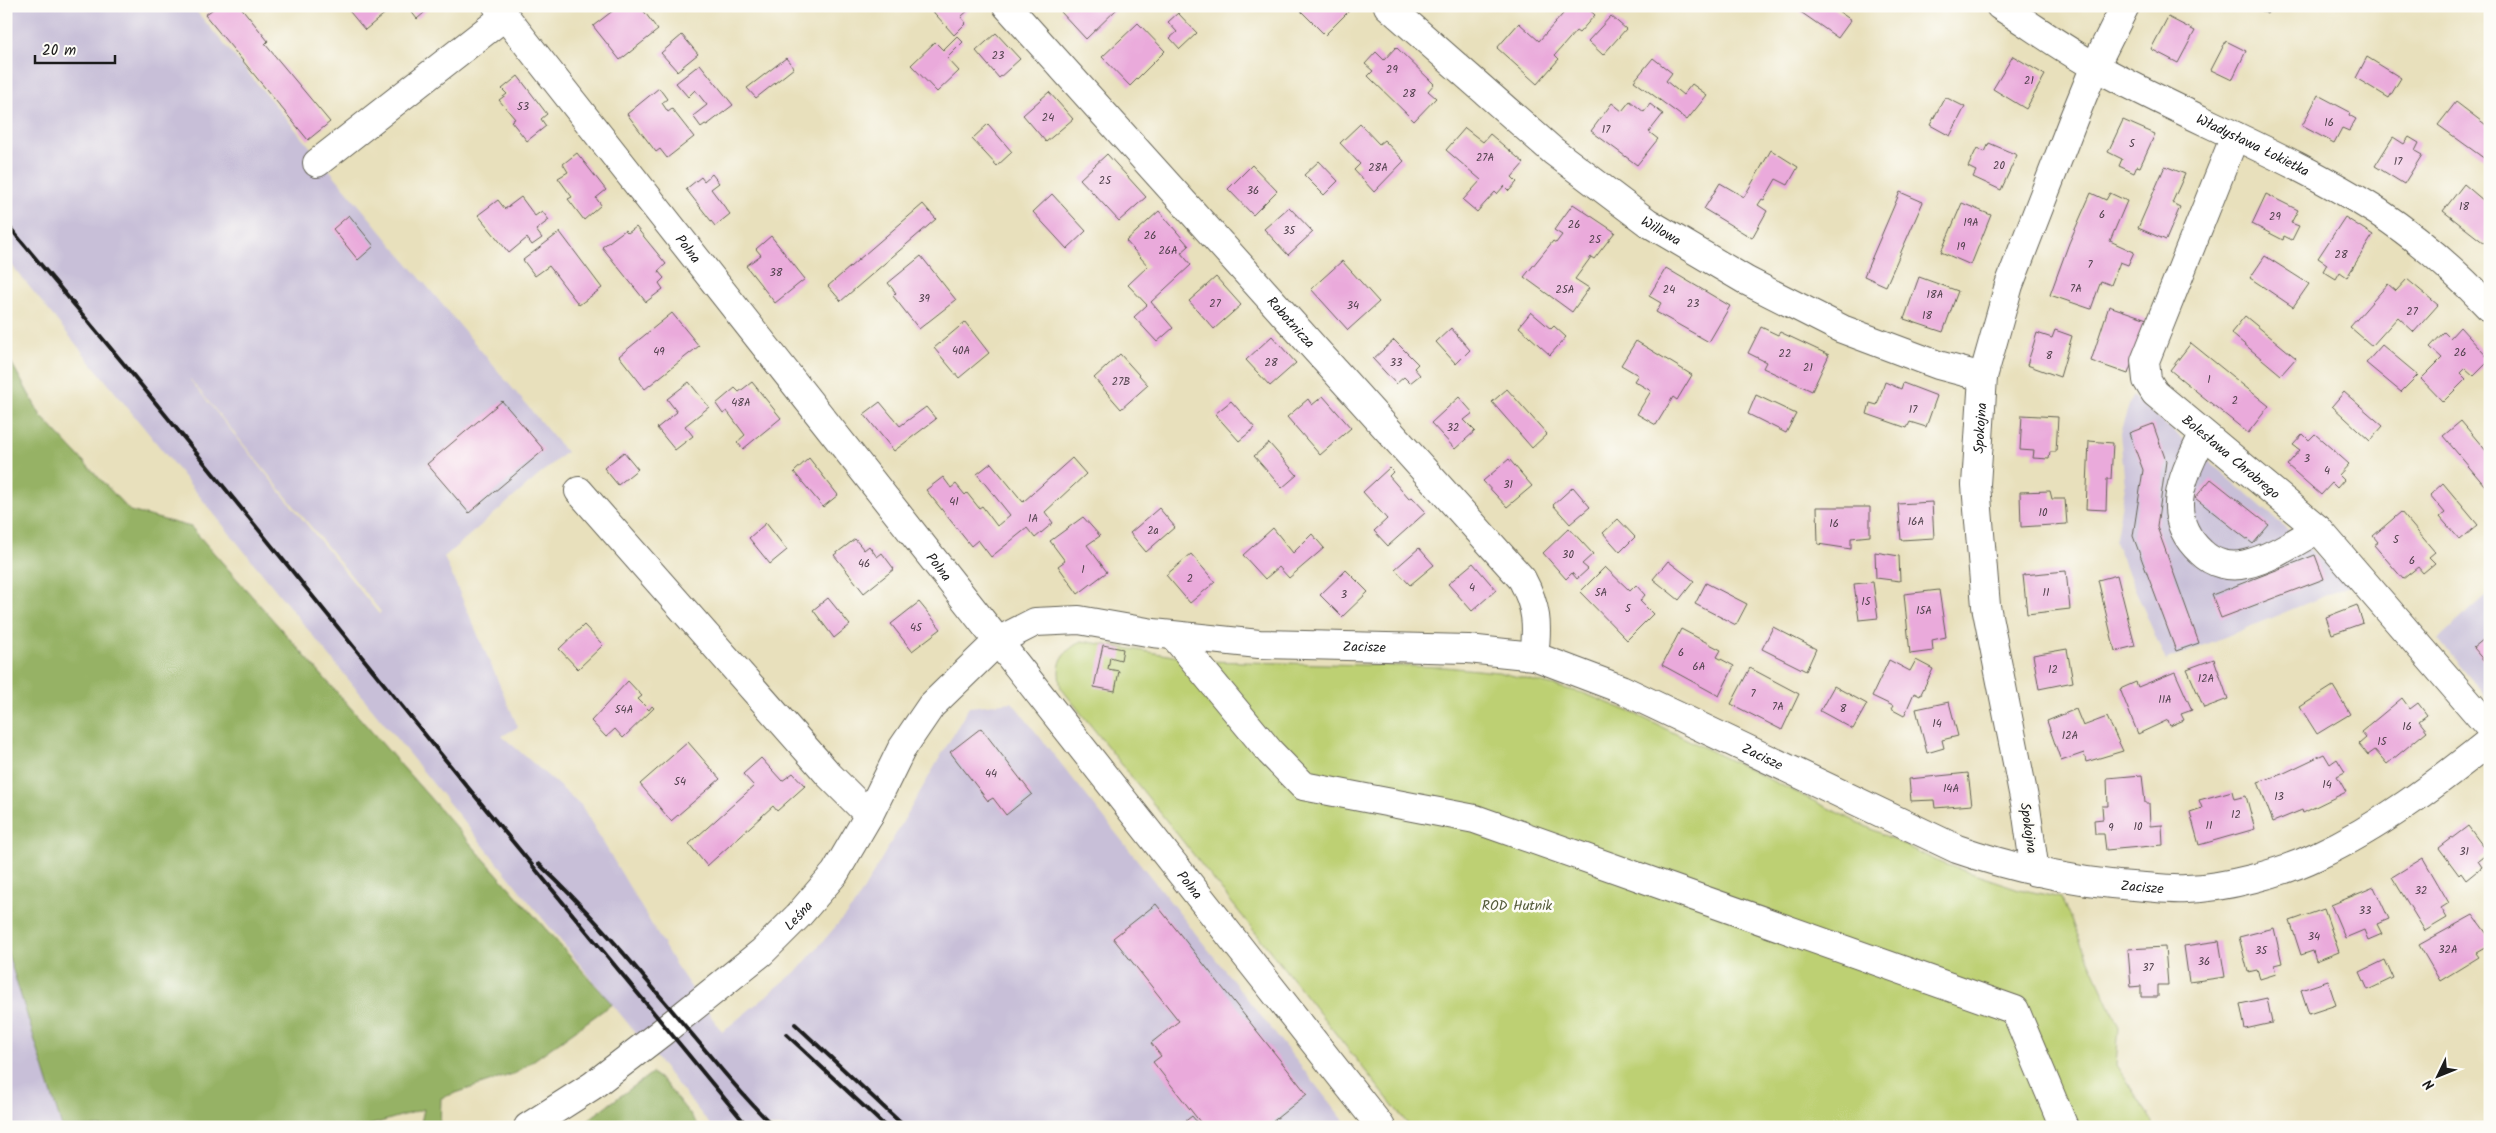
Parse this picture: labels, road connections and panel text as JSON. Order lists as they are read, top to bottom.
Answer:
{
  "streets": {
    "street": [
      "Władysława Łokietka",
      "Willowa",
      "Polna",
      "Robotnicza",
      "Spokojna",
      "Bolesława Chrobrego",
      "Zacisze",
      "Leśna"
    ]
  },
  "crossings": [
    ["Władysława Łokietka", "Spokojna"],
    ["Władysława Łokietka", "Bolesława Chrobrego"],
    ["Willowa", "Spokojna"],
    ["Polna", "Zacisze"],
    ["Polna", "Leśna"],
    ["Robotnicza", "Zacisze"],
    ["Spokojna", "Zacisze"],
    ["Zacisze", "Leśna"]
  ],
  "parks": ["ROD Hutnik"],
  "house_numbers": [
    "23",
    "29",
    "21",
    "28",
    "53",
    "24",
    "16",
    "17",
    "5",
    "27A",
    "17",
    "20",
    "28A",
    "25",
    "36",
    "18",
    "6",
    "29",
    "19A",
    "26",
    "35",
    "26",
    "25",
    "19",
    "26A",
    "28",
    "7",
    "38",
    "7A",
    "25A",
    "24",
    "18A",
    "39",
    "27",
    "23",
    "34",
    "27",
    "18",
    "40A",
    "49",
    "26",
    "22",
    "8",
    "28",
    "33",
    "21",
    "1",
    "27B",
    "2",
    "48A",
    "17",
    "32",
    "3",
    "4",
    "31",
    "41",
    "10",
    "1A",
    "16A",
    "16",
    "2a",
    "5",
    "30",
    "6",
    "46",
    "1",
    "2",
    "4",
    "5A",
    "11",
    "3",
    "15",
    "5",
    "15A",
    "45",
    "6",
    "6A",
    "12",
    "12A",
    "7",
    "11A",
    "7A",
    "8",
    "54A",
    "14",
    "16",
    "12A",
    "15",
    "44",
    "54",
    "14",
    "14A",
    "13",
    "12",
    "11",
    "10",
    "9",
    "31",
    "32",
    "33",
    "34",
    "32A",
    "35",
    "36",
    "37"
  ],
  "scale_bar": "20 m",
  "north": "bottom left"
}
